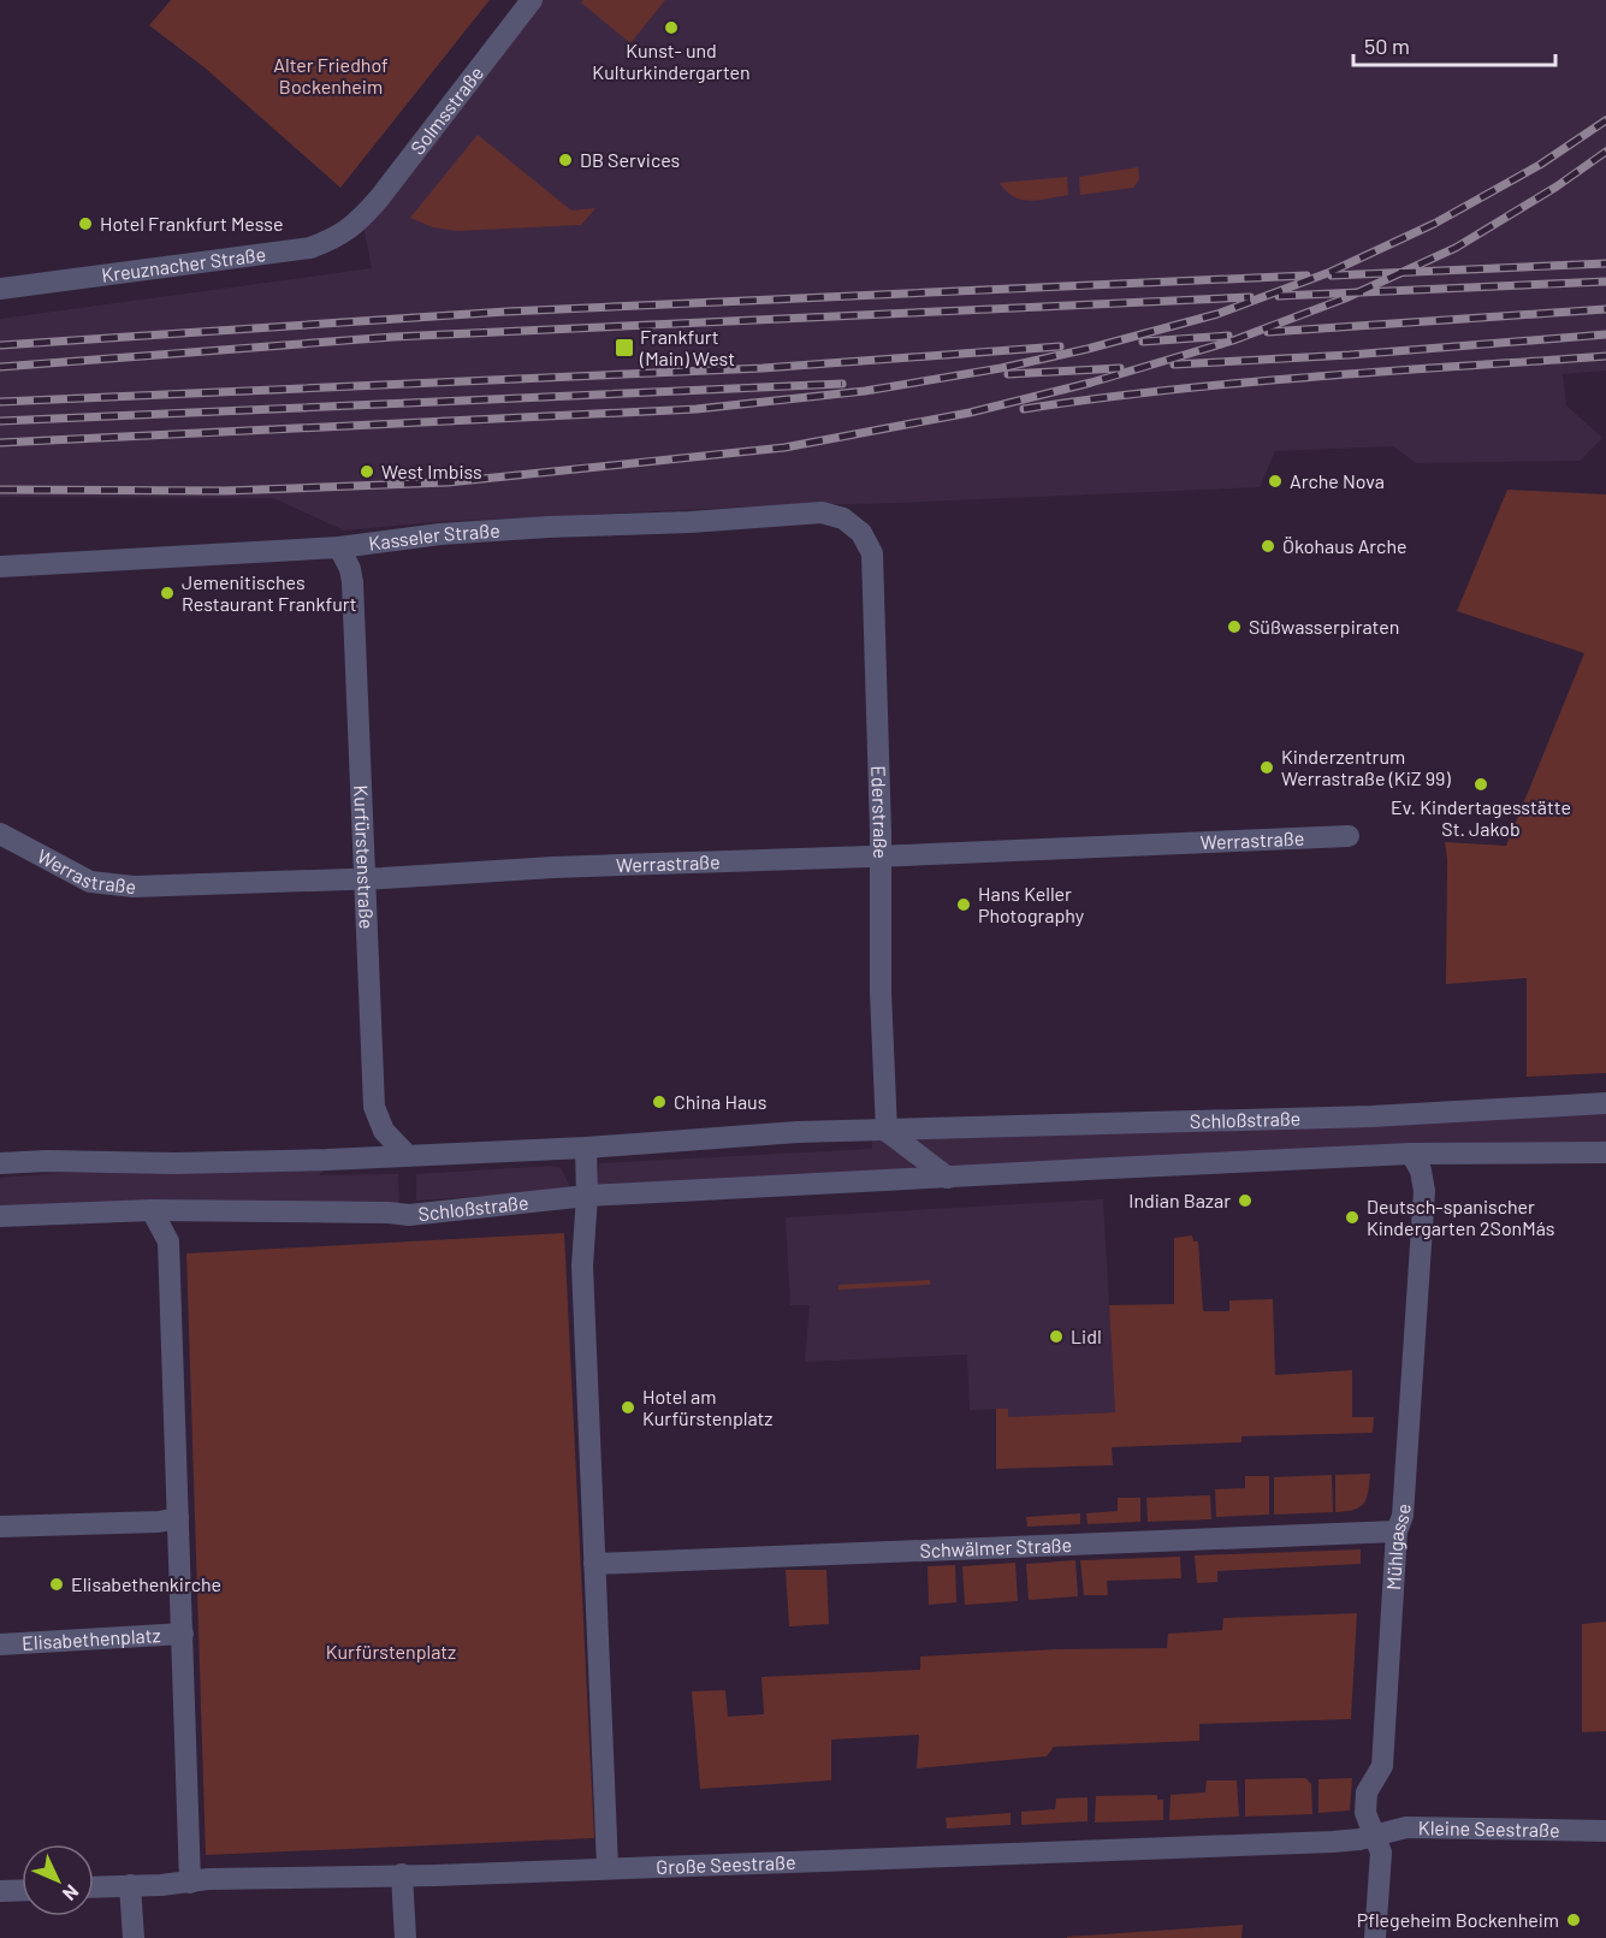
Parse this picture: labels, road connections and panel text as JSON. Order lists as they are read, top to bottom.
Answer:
{
  "streets": {
    "street": [
      "Solmsstraße",
      "Kreuznacher Straße",
      "Kasseler Straße",
      "Ederstraße",
      "Werrastraße",
      "Kurfürstenstraße",
      "Schloßstraße",
      "Schwälmer Straße",
      "Mühlgasse",
      "Elisabethenplatz",
      "Kleine Seestraße",
      "Große Seestraße"
    ]
  },
  "crossings": [
    ["Solmsstraße", "Kreuznacher Straße"],
    ["Kasseler Straße", "Ederstraße"],
    ["Kasseler Straße", "Kurfürstenstraße"],
    ["Ederstraße", "Werrastraße"],
    ["Ederstraße", "Schloßstraße"],
    ["Werrastraße", "Kurfürstenstraße"],
    ["Kurfürstenstraße", "Schloßstraße"],
    ["Schloßstraße", "Mühlgasse"],
    ["Schwälmer Straße", "Mühlgasse"],
    ["Mühlgasse", "Kleine Seestraße"],
    ["Mühlgasse", "Große Seestraße"],
    ["Kleine Seestraße", "Große Seestraße"]
  ],
  "parks": ["Alter Friedhof Bockenheim", "Kurfürstenplatz"],
  "places": {
    "other": [
      "Kunst- und Kulturkindergarten",
      "DB Services",
      "Hotel Frankfurt Messe",
      "West Imbiss",
      "Arche Nova",
      "Ökohaus Arche",
      "Jemenitisches Restaurant Frankfurt",
      "Süßwasserpiraten",
      "Kinderzentrum Werrastraße (KiZ 99)",
      "Ev. Kindertagesstätte St. Jakob",
      "Hans Keller Photography",
      "China Haus",
      "Indian Bazar",
      "Deutsch-spanischer Kindergarten 2SonMás",
      "Lidl",
      "Hotel am Kurfürstenplatz",
      "Elisabethenkirche",
      "Pflegeheim Bockenheim"
    ],
    "transit": ["Frankfurt (Main) West"]
  },
  "scale_bar": "50 m",
  "north": "bottom right"
}
